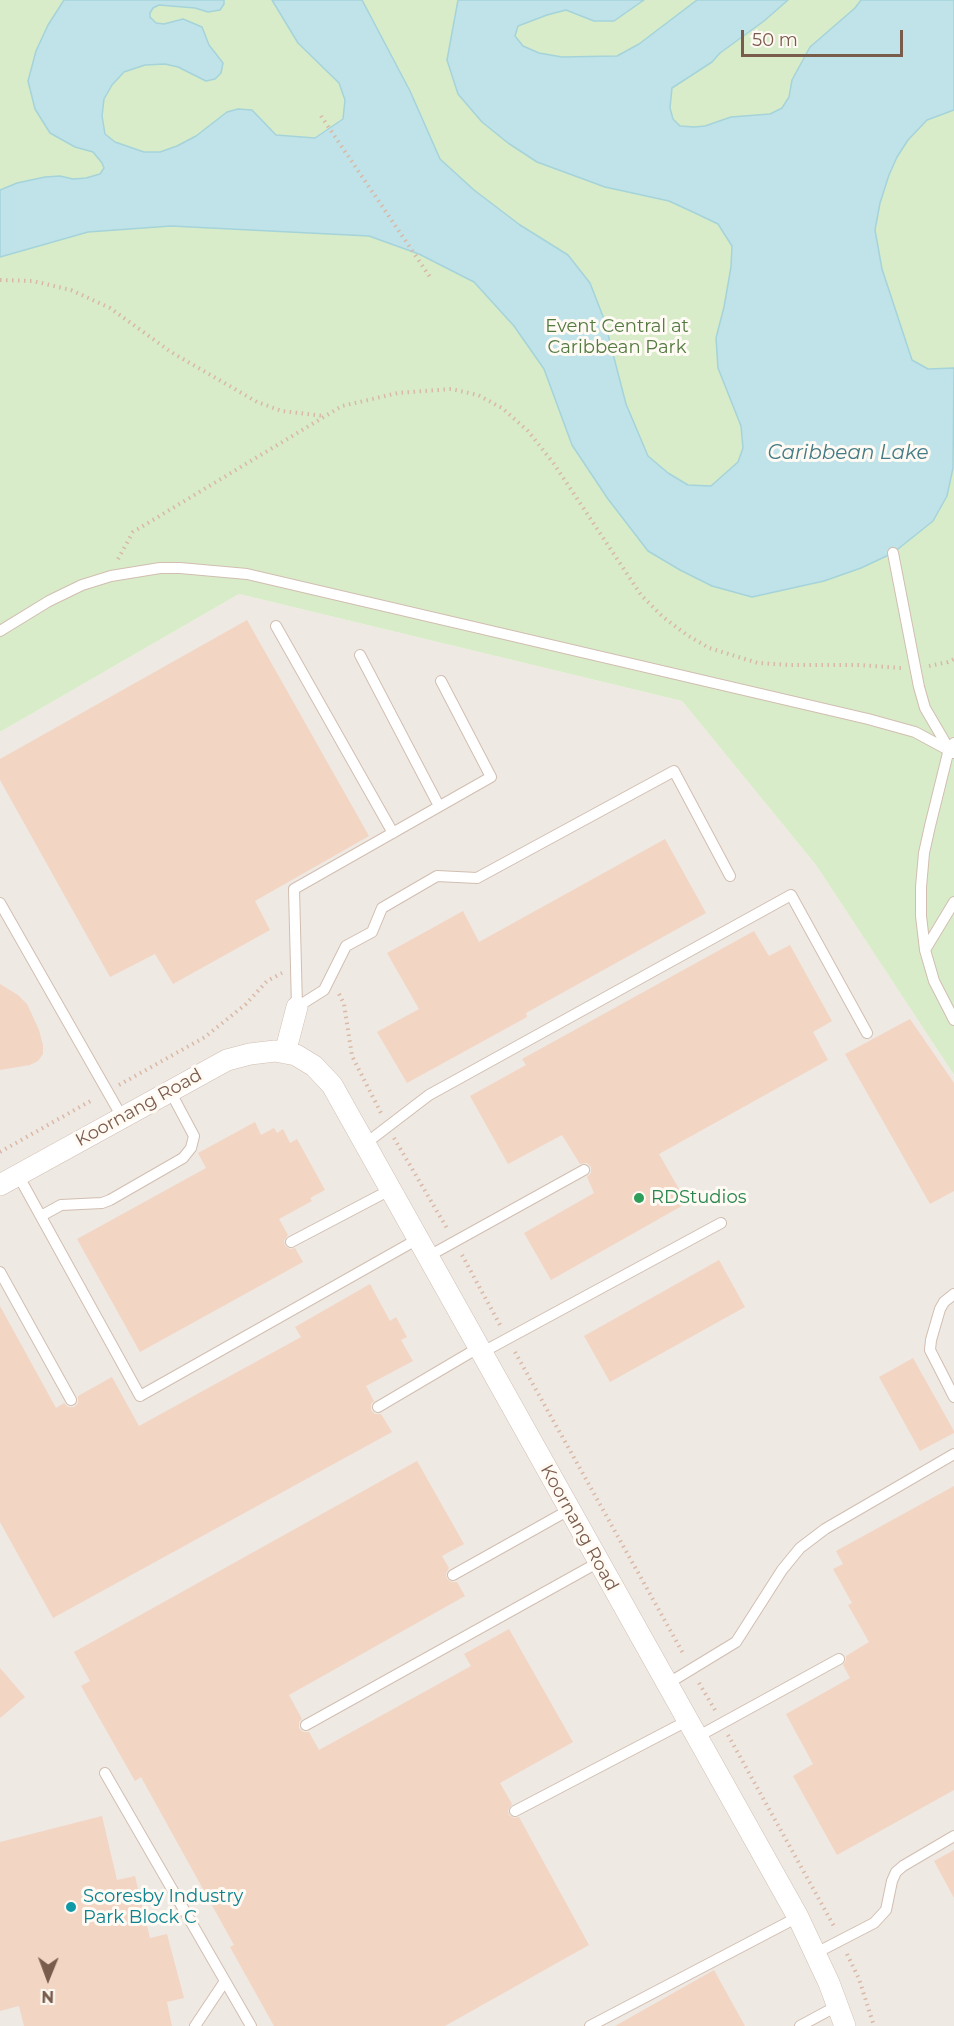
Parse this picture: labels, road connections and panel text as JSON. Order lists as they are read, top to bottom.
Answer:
{
  "streets": {
    "street": ["Koornang Road"]
  },
  "water": ["Caribbean Lake"],
  "parks": ["Event Central at Caribbean Park"],
  "places": ["RDStudios", "Scoresby Industry Park Block C"],
  "scale_bar": "50 m",
  "north": "bottom"
}
